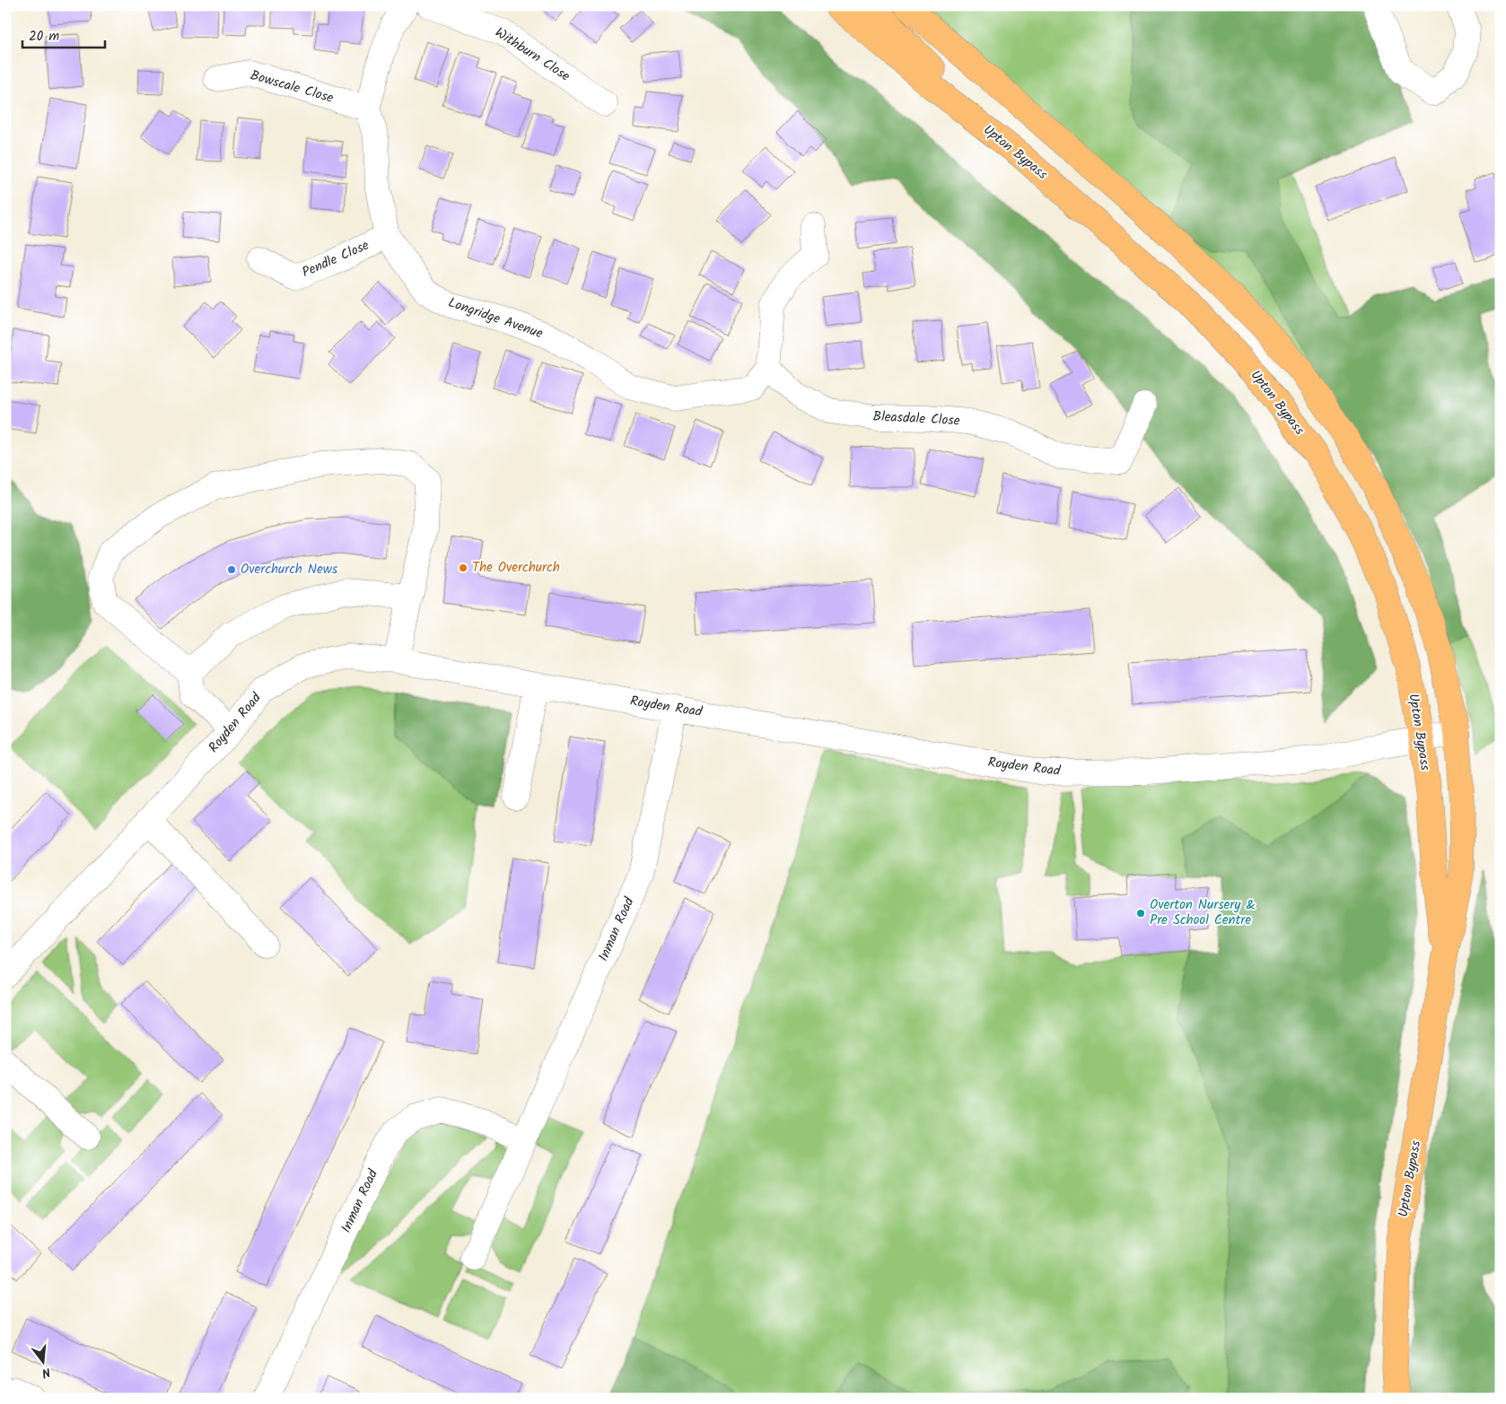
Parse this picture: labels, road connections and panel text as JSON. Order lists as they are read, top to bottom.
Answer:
{
  "streets": {
    "main road": ["Upton Bypass"],
    "street": [
      "Withburn Close",
      "Bowscale Close",
      "Pendle Close",
      "Longridge Avenue",
      "Bleasdale Close",
      "Royden Road",
      "Inman Road"
    ]
  },
  "crossings": [
    ["Bowscale Close", "Longridge Avenue"],
    ["Upton Bypass", "Royden Road"],
    ["Pendle Close", "Longridge Avenue"],
    ["Longridge Avenue", "Bleasdale Close"],
    ["Royden Road", "Inman Road"]
  ],
  "places": ["The Overchurch", "Overchurch News", "Overton Nursery & Pre School Centre"],
  "scale_bar": "20 m",
  "north": "bottom"
}
